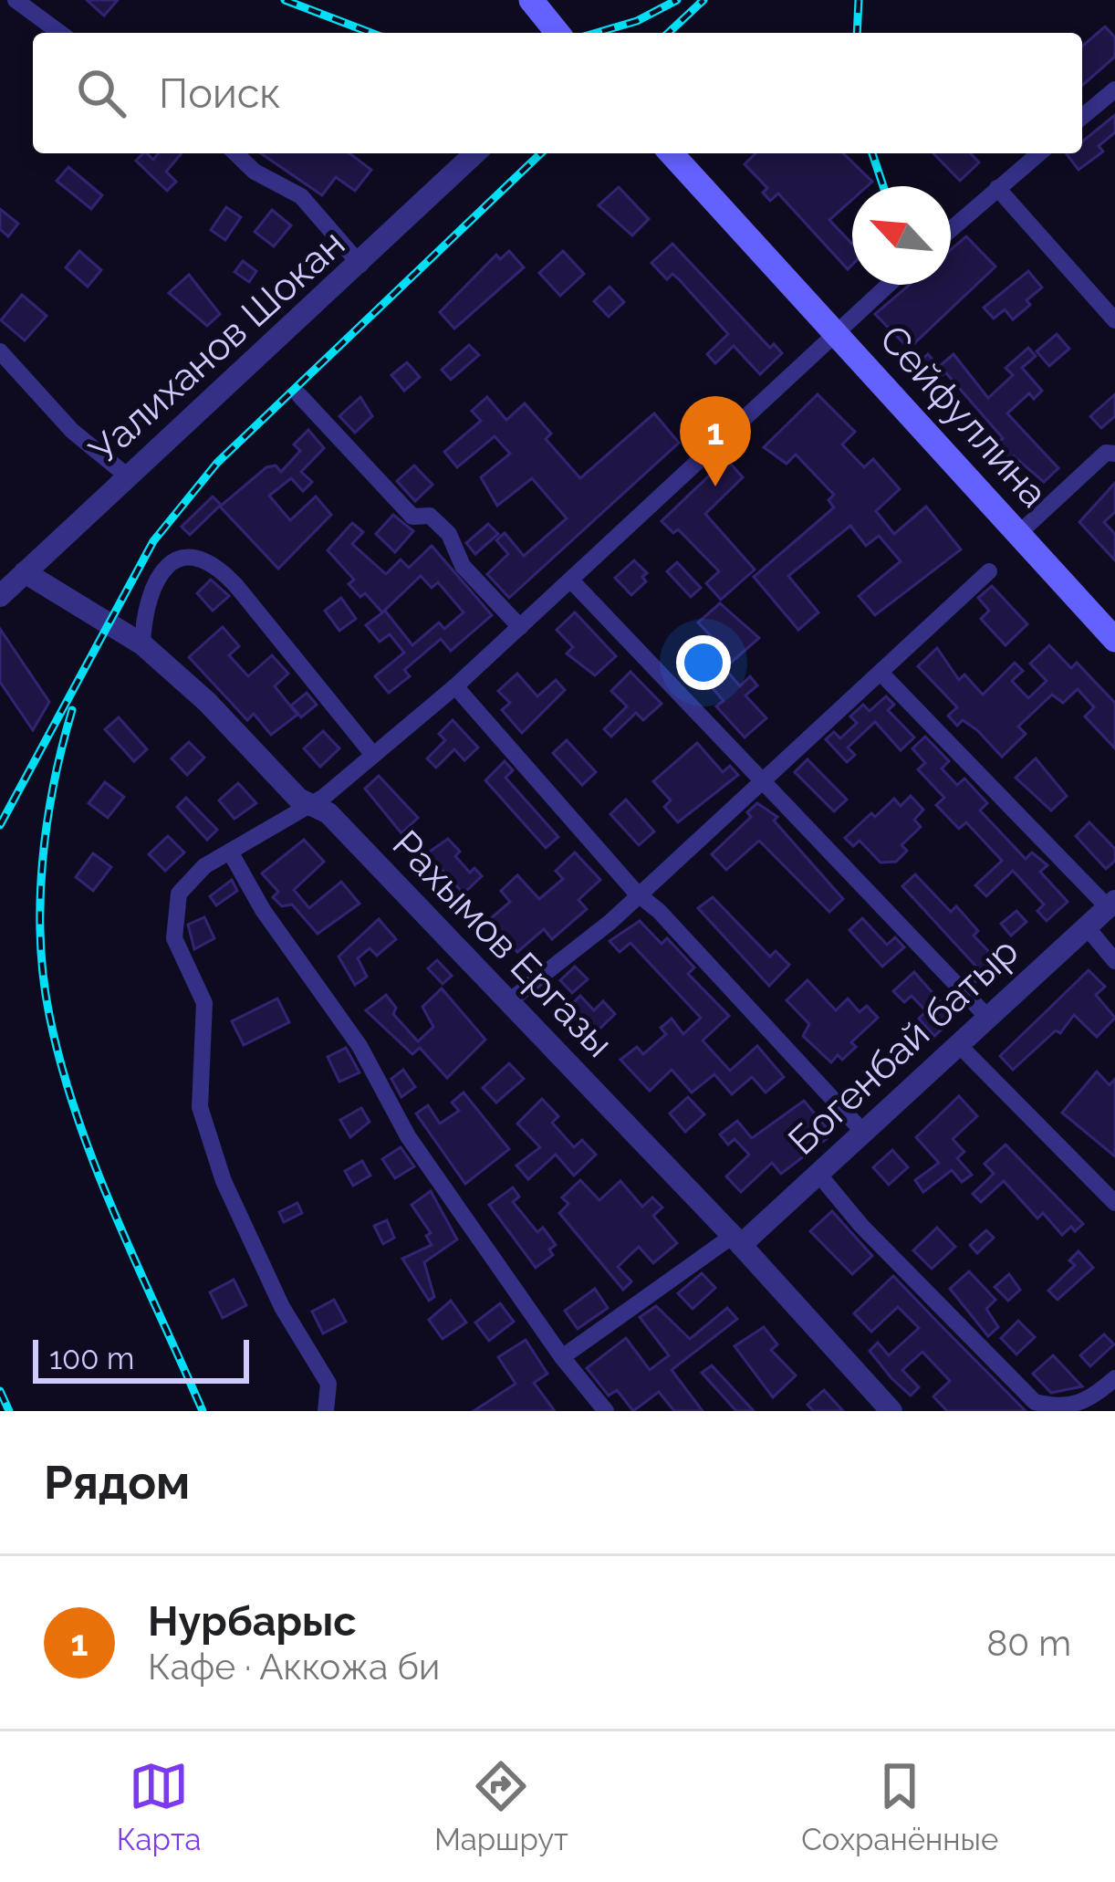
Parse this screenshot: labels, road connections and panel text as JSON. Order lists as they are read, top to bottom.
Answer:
{
  "streets": {
    "main road": ["Сейфуллина"],
    "street": ["Уалиханов Шокан", "Рахымов Ергазы", "Богенбай батыр"]
  },
  "crossings": [
    ["Уалиханов Шокан", "Рахымов Ергазы"],
    ["Рахымов Ергазы", "Богенбай батыр"]
  ],
  "scale_bar": "100 m",
  "north": "top left",
  "page": {
    "search": "Поиск",
    "pins": "1",
    "scale": "100 m",
    "heading": "Рядом",
    "list": [
      {
        "mark": "1",
        "name": "Нурбарыс",
        "note": "Кафе · Аккожа би",
        "value": "80 m"
      }
    ],
    "nav": ["Карта", "Маршрут", "Сохранённые"]
  }
}
